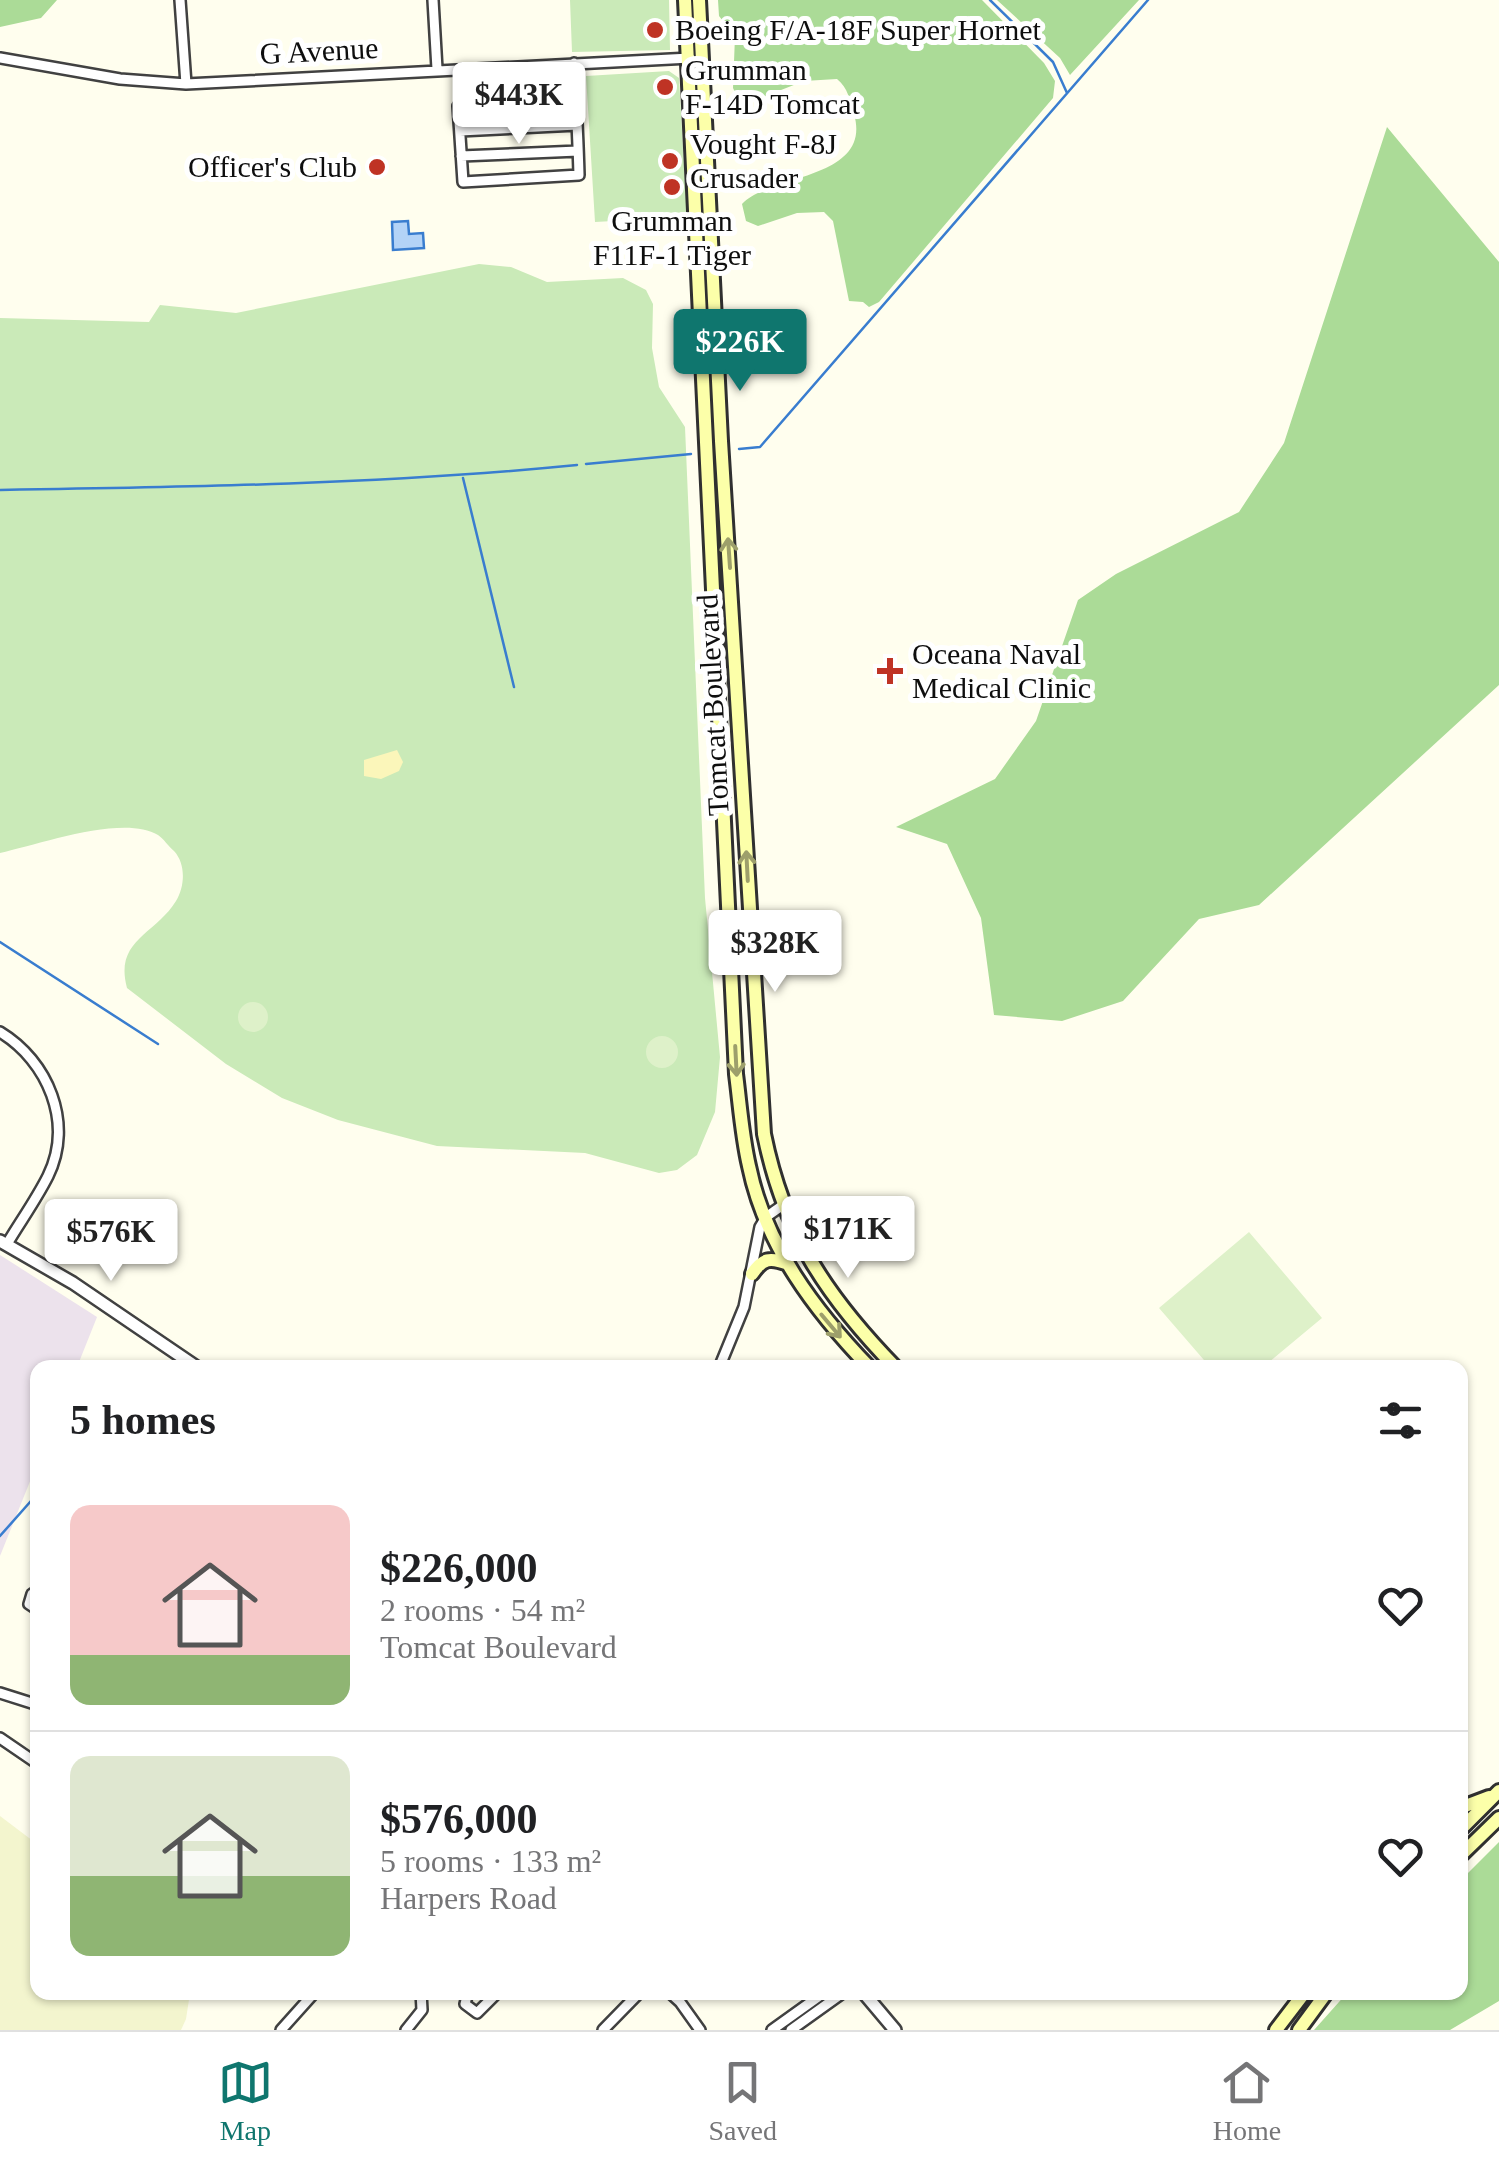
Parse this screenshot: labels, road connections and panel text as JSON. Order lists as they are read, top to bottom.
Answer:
{
  "streets": {
    "main road": ["Tomcat Boulevard"],
    "street": ["G Avenue"]
  },
  "crossings": [
    ["G Avenue", "Tomcat Boulevard"]
  ],
  "places": {
    "other": [
      "Boeing F/A-18F Super Hornet",
      "Grumman F-14D Tomcat",
      "Vought F-8J Crusader",
      "Officer's Club",
      "Grumman F11F-1 Tiger"
    ],
    "health": ["Oceana Naval Medical Clinic"]
  },
  "page": {
    "price": [
      "$443K",
      "$226K",
      "$328K",
      "$171K",
      "$576K"
    ],
    "heading": "5 homes",
    "list": [
      {
        "name": "$226,000",
        "note": "2 rooms · 54 m² · Tomcat Boulevard"
      },
      {
        "name": "$576,000",
        "note": "5 rooms · 133 m² · Harpers Road"
      }
    ],
    "tabs": ["Map", "Saved", "Home"]
  }
}
